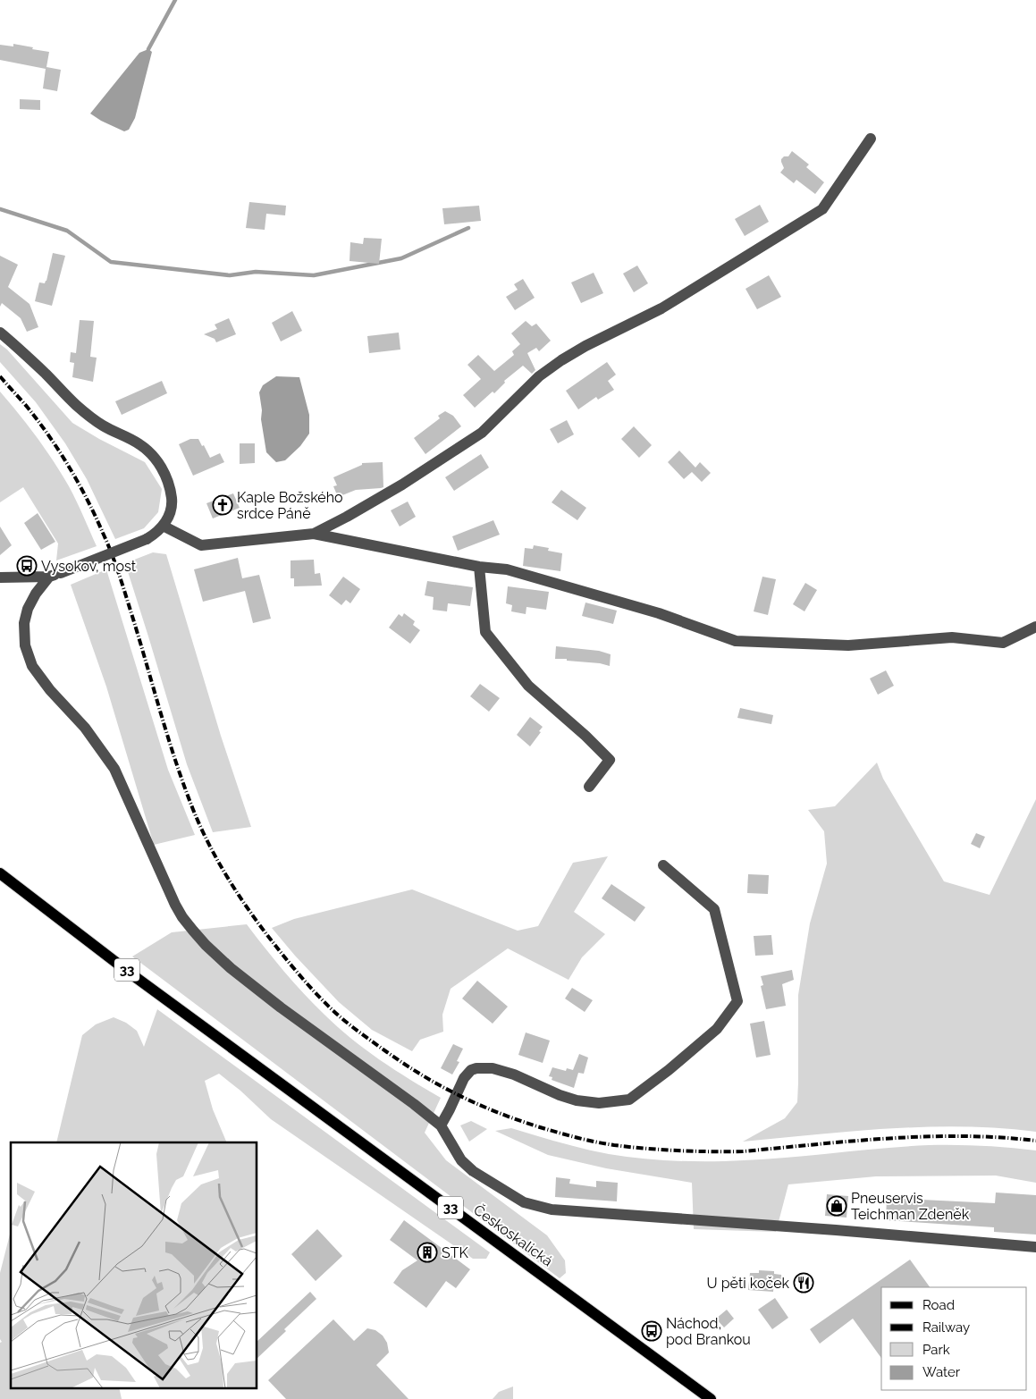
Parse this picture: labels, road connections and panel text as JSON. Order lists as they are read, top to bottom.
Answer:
{
  "streets": {
    "main road": ["33", "Českoskalická"]
  },
  "places": {
    "church": ["Kaple Božského srdce Páně"],
    "bus stop": ["Vysokov, most", "Náchod, pod Brankou"],
    "shop": ["Pneuservis Teichman Zdeněk"],
    "building": ["STK"],
    "restaurant": ["U pěti koček"]
  },
  "legend": [
    "Road",
    "Railway",
    "Park",
    "Water"
  ]
}
